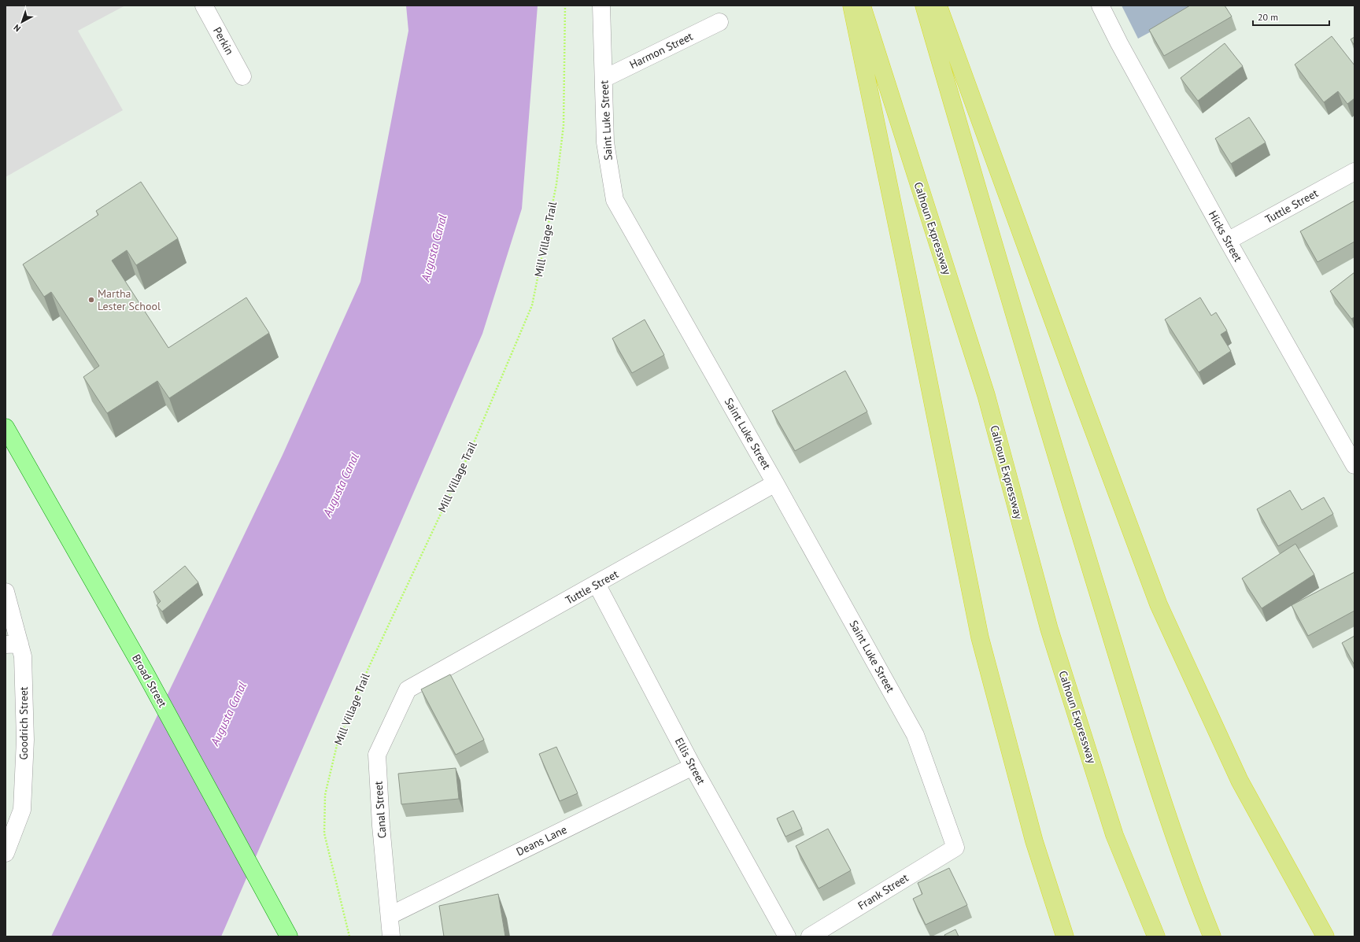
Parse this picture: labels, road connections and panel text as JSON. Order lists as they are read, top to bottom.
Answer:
{
  "streets": {
    "highway": ["Calhoun Expressway"],
    "main road": ["Broad Street"],
    "street": [
      "Perkin",
      "Harmon Street",
      "Saint Luke Street",
      "Tuttle Street",
      "Hicks Street",
      "Goodrich Street",
      "Ellis Street",
      "Canal Street",
      "Deans Lane",
      "Frank Street"
    ],
    "path": ["Mill Village Trail"]
  },
  "crossings": [
    ["Harmon Street", "Saint Luke Street"],
    ["Saint Luke Street", "Tuttle Street"],
    ["Saint Luke Street", "Frank Street"],
    ["Tuttle Street", "Hicks Street"],
    ["Tuttle Street", "Ellis Street"],
    ["Tuttle Street", "Canal Street"],
    ["Ellis Street", "Deans Lane"],
    ["Canal Street", "Deans Lane"]
  ],
  "water": ["Augusta Canal"],
  "places": ["Martha Lester School"],
  "scale_bar": "20 m",
  "north": "bottom left"
}
